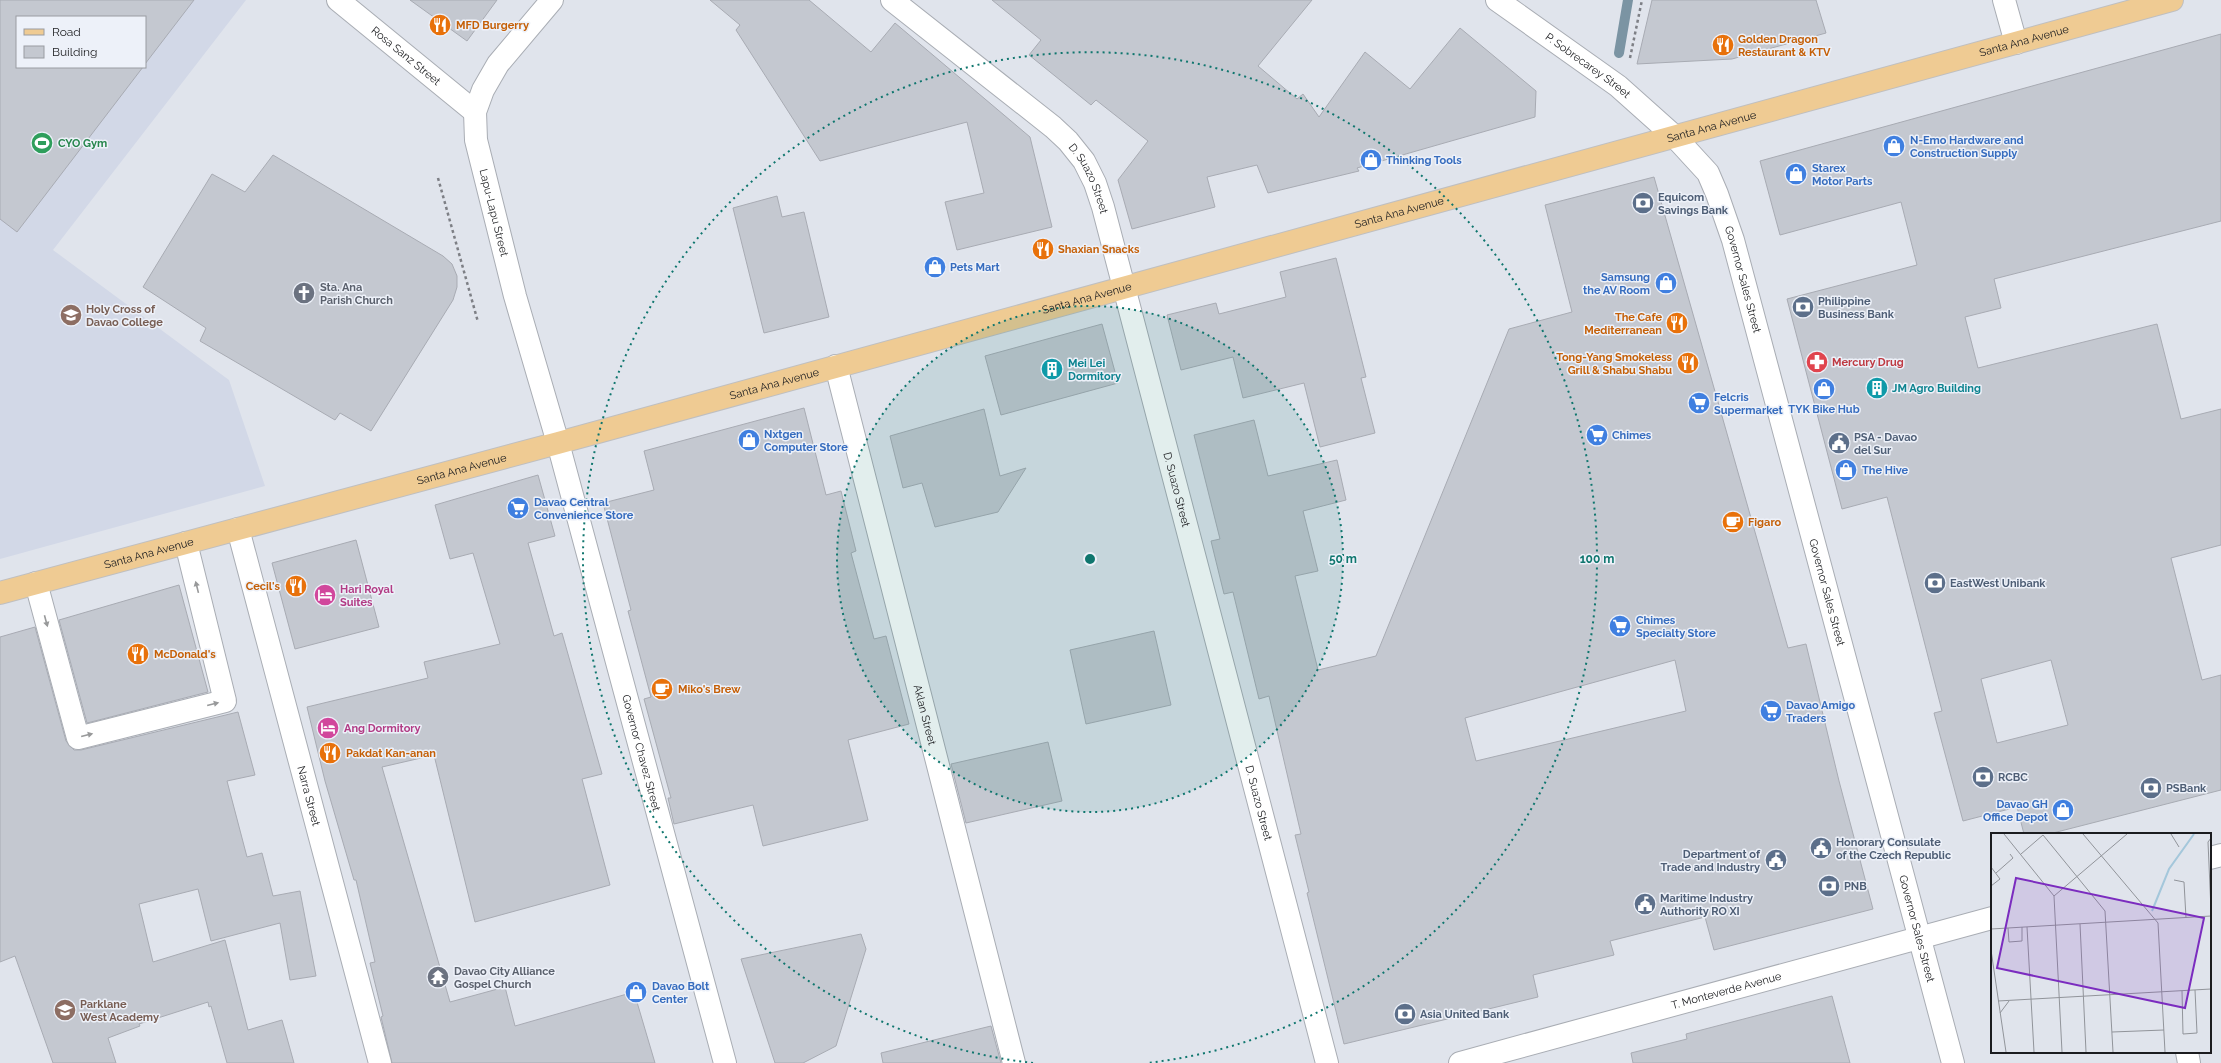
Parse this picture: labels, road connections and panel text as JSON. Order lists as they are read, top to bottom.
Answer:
{
  "streets": {
    "main road": ["Santa Ana Avenue"],
    "street": [
      "Rosa Sanz Street",
      "P. Sobrecarey Street",
      "D. Suazo Street",
      "Lapu-Lapu Street",
      "Governor Sales Street",
      "Aklan Street",
      "Governor Chavez Street",
      "Narra Street",
      "T. Monteverde Avenue"
    ]
  },
  "crossings": [
    ["Santa Ana Avenue", "P. Sobrecarey Street"],
    ["Santa Ana Avenue", "D. Suazo Street"],
    ["Santa Ana Avenue", "Lapu-Lapu Street"],
    ["Santa Ana Avenue", "Governor Sales Street"],
    ["Santa Ana Avenue", "Aklan Street"],
    ["Santa Ana Avenue", "Governor Chavez Street"],
    ["Santa Ana Avenue", "Narra Street"],
    ["Rosa Sanz Street", "Lapu-Lapu Street"],
    ["P. Sobrecarey Street", "Governor Sales Street"],
    ["Lapu-Lapu Street", "Governor Chavez Street"],
    ["Governor Sales Street", "T. Monteverde Avenue"]
  ],
  "places": {
    "restaurant": [
      "MFD Burgerry",
      "Golden Dragon Restaurant & KTV",
      "Shaxian Snacks",
      "The Cafe Mediterranean",
      "Tong-Yang Smokeless Grill & Shabu Shabu",
      "Cecil's",
      "McDonald's",
      "Pakdat Kan-anan"
    ],
    "sports": ["CYO Gym"],
    "shop": [
      "N-Emo Hardware and Construction Supply",
      "Thinking Tools",
      "Starex Motor Parts",
      "Pets Mart",
      "Samsung the AV Room",
      "TYK Bike Hub",
      "Nxtgen Computer Store",
      "The Hive",
      "Davao GH Office Depot",
      "Davao Bolt Center"
    ],
    "bank": [
      "Equicom Savings Bank",
      "Philippine Business Bank",
      "EastWest Unibank",
      "RCBC",
      "PSBank",
      "PNB",
      "Asia United Bank"
    ],
    "church": ["Sta. Ana Parish Church"],
    "school or university": ["Holy Cross of Davao College", "Parklane West Academy"],
    "pharmacy": ["Mercury Drug"],
    "building": ["Mei Lei Dormitory", "JM Agro Building"],
    "supermarket": [
      "Felcris Supermarket",
      "Chimes",
      "Davao Central Convenience Store",
      "Chimes Specialty Store",
      "Davao Amigo Traders"
    ],
    "public building": [
      "PSA - Davao del Sur",
      "Honorary Consulate of the Czech Republic",
      "Department of Trade and Industry",
      "Maritime Industry Authority RO XI"
    ],
    "cafe": ["Figaro", "Miko's Brew"],
    "hotel": ["Hari Royal Suites", "Ang Dormitory"],
    "temple": ["Davao City Alliance Gospel Church"]
  },
  "legend": ["Road", "Building"],
  "rings": ["50 m", "100 m"]
}
